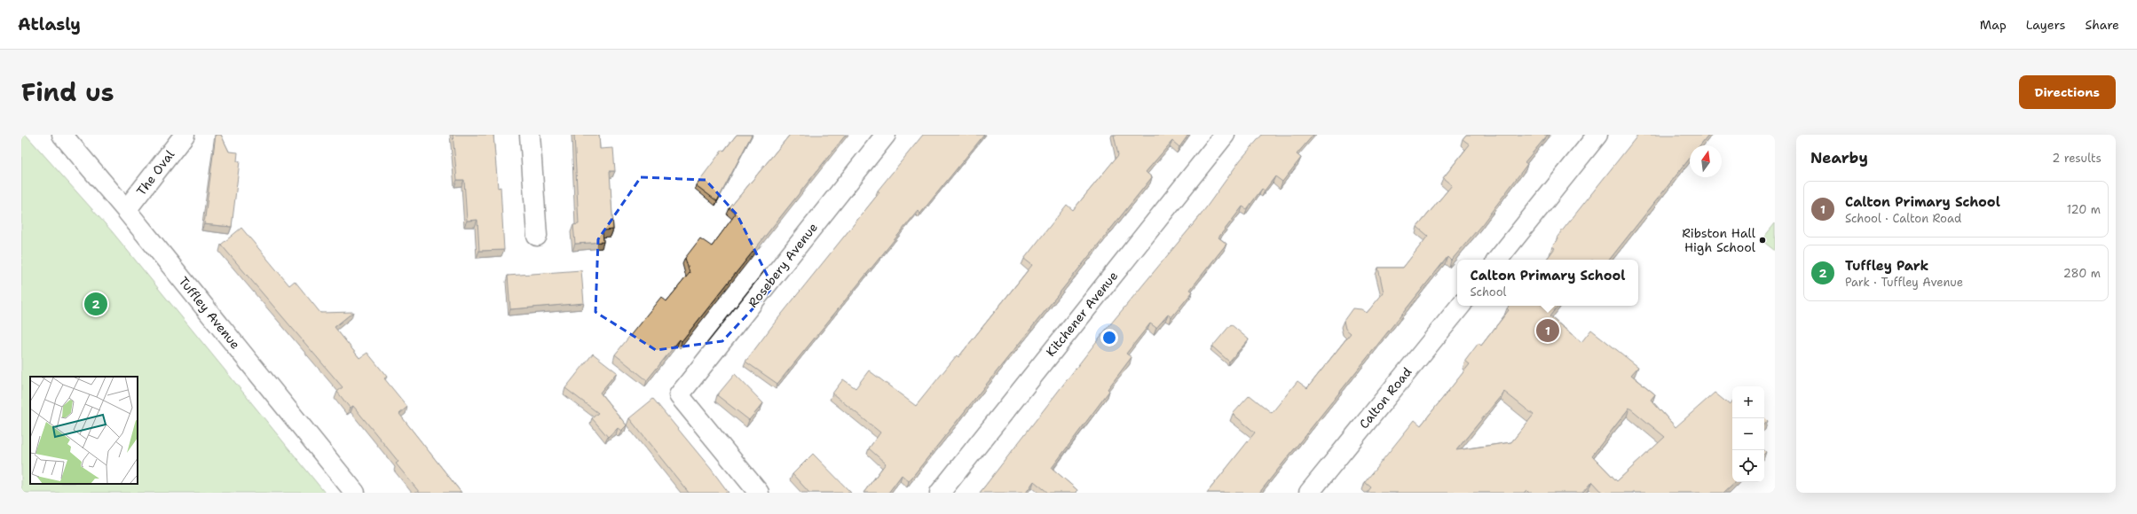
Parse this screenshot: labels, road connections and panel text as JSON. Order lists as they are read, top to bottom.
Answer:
{
  "streets": {
    "street": [
      "The Oval",
      "Rosebery Avenue",
      "Tuffley Avenue",
      "Kitchener Avenue",
      "Calton Road"
    ]
  },
  "crossings": [
    ["The Oval", "Tuffley Avenue"]
  ],
  "places": ["Ribston Hall High School"],
  "north": "top",
  "page": {
    "header": "Atlasly",
    "nav": ["Map", "Layers", "Share"],
    "title": "Find us",
    "buttons": "Directions",
    "heading": ["Nearby", "2 results"],
    "list": [
      {
        "mark": "1",
        "name": "Calton Primary School",
        "note": "School · Calton Road",
        "value": "120 m"
      },
      {
        "mark": "2",
        "name": "Tuffley Park",
        "note": "Park · Tuffley Avenue",
        "value": "280 m"
      }
    ],
    "popup": ["Calton Primary School", "School"],
    "pins": ["2", "1"],
    "map_buttons": ["+", "−"]
  }
}
